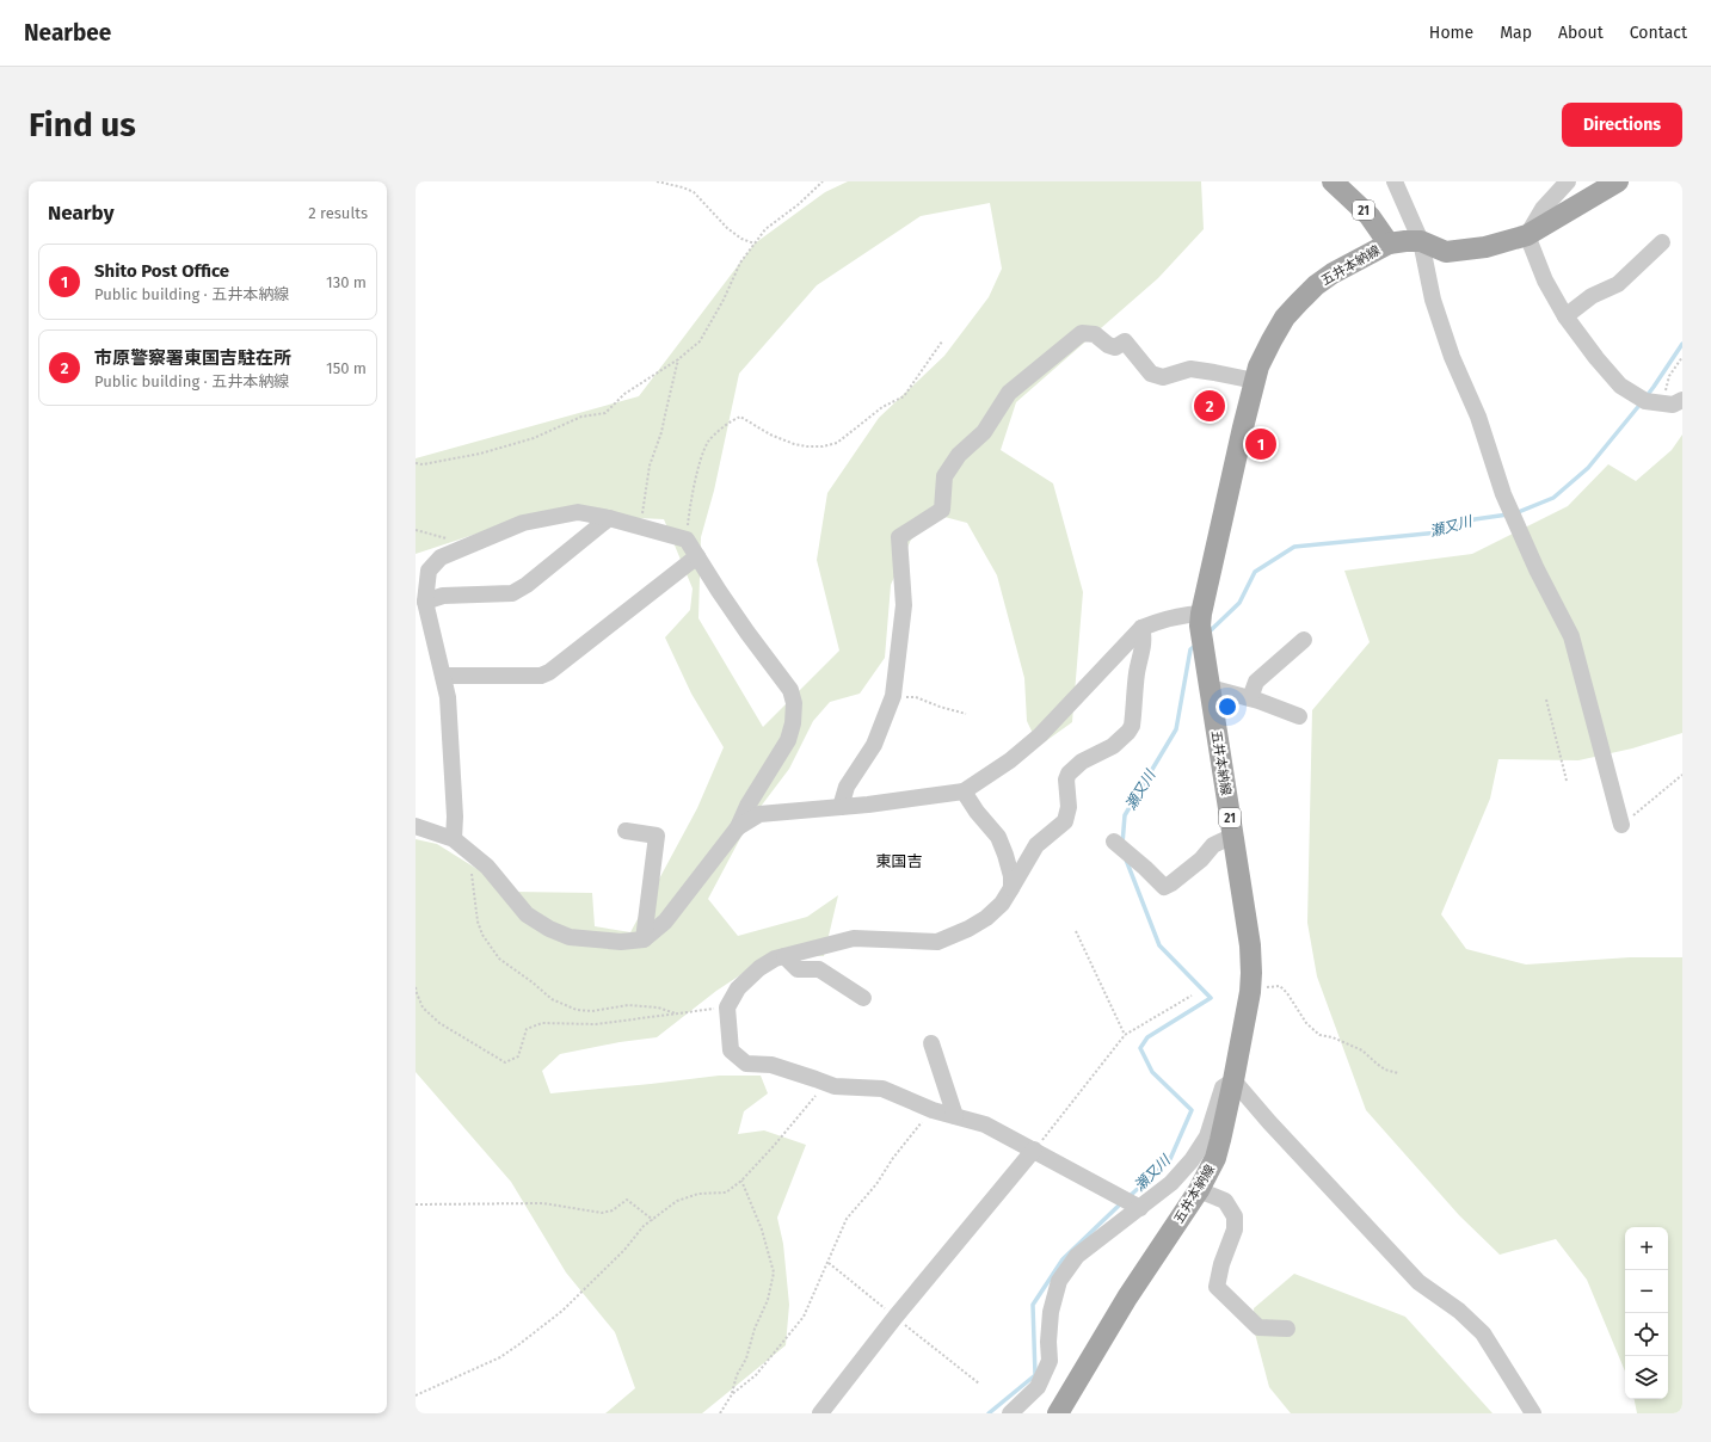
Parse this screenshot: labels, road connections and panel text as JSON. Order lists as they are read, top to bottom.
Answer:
{
  "streets": {
    "main road": ["21", "五井本納線"]
  },
  "districts": ["東国吉"],
  "water": ["瀬又川"],
  "page": {
    "header": "Nearbee",
    "nav": [
      "Home",
      "Map",
      "About",
      "Contact"
    ],
    "buttons": "Directions",
    "title": "Find us",
    "heading": ["Nearby", "2 results"],
    "list": [
      {
        "mark": "1",
        "name": "Shito Post Office",
        "note": "Public building · 五井本納線",
        "value": "130 m"
      },
      {
        "mark": "2",
        "name": "市原警察署東国吉駐在所",
        "note": "Public building · 五井本納線",
        "value": "150 m"
      }
    ],
    "pins": ["2", "1"],
    "map_buttons": ["+", "−"]
  }
}
